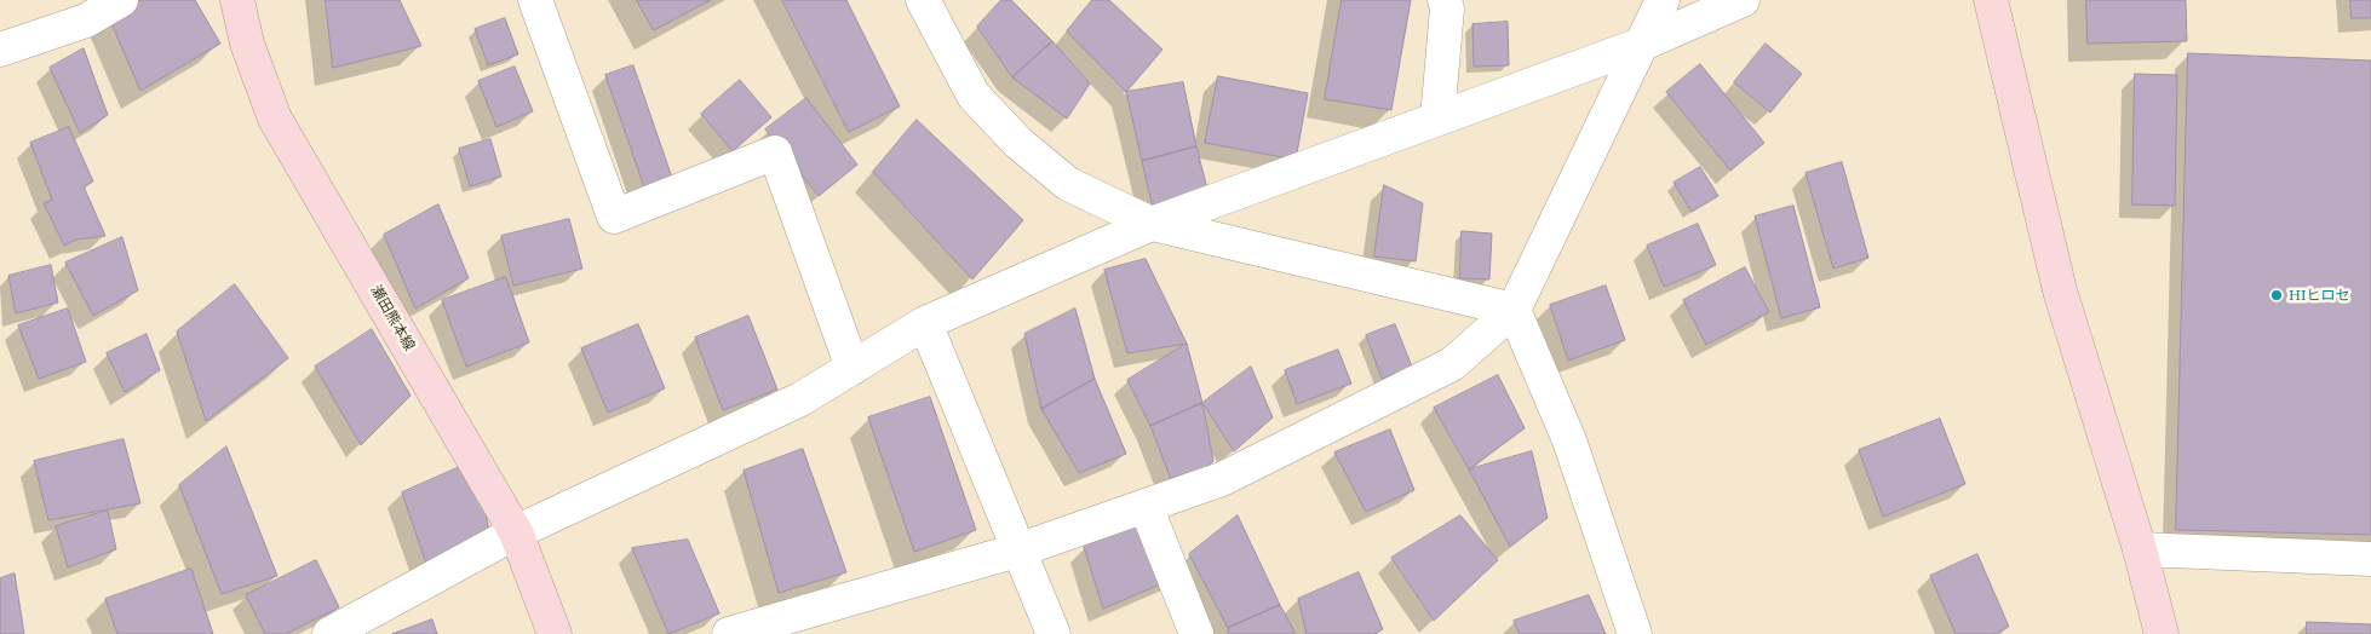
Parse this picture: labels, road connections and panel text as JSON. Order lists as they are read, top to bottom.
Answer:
{
  "streets": {
    "main road": ["瀬田熊本線"]
  },
  "places": ["HIヒロセ"]
}
